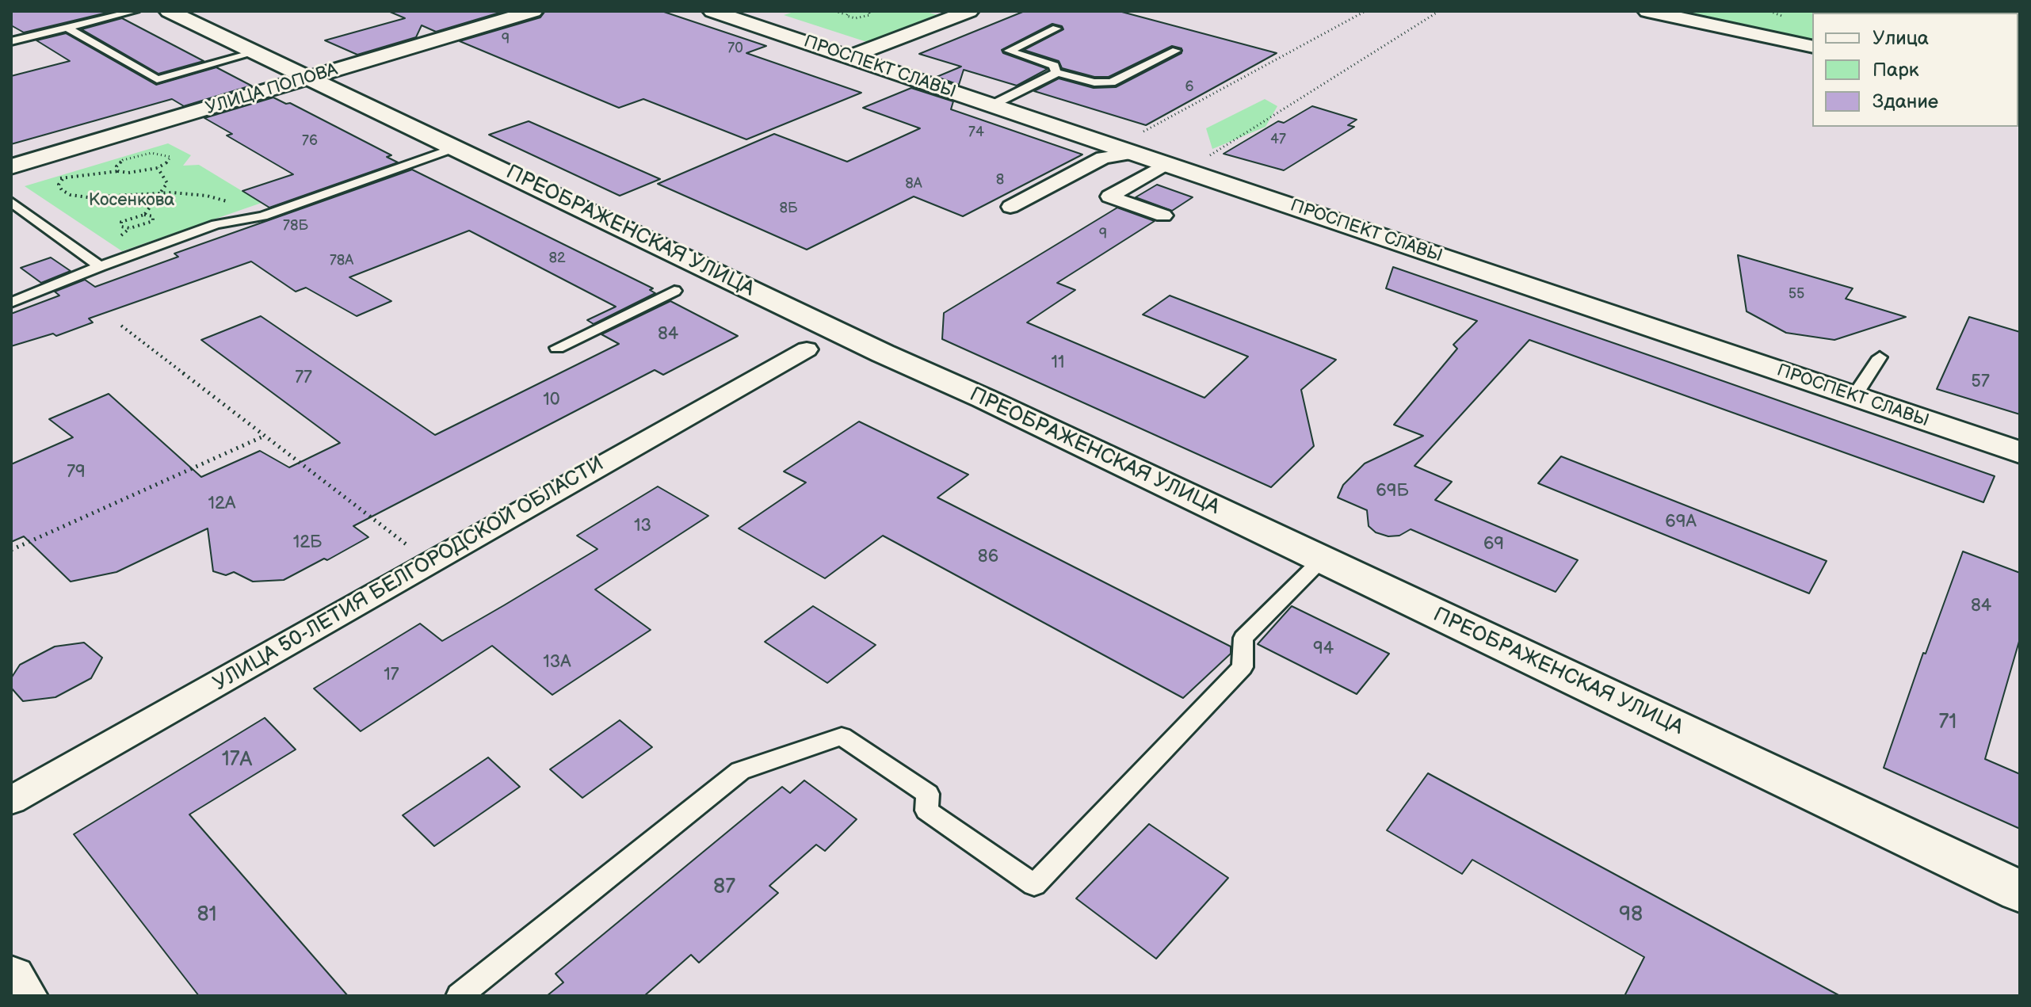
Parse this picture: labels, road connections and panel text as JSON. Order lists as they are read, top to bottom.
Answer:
{
  "streets": {
    "main road": ["ПРОСПЕКТ СЛАВЫ", "УЛИЦА ПОПОВА", "ПРЕОБРАЖЕНСКАЯ УЛИЦА"],
    "street": ["УЛИЦА 50-ЛЕТИЯ БЕЛГОРОДСКОЙ ОБЛАСТИ"]
  },
  "crossings": [
    ["УЛИЦА ПОПОВА", "ПРЕОБРАЖЕНСКАЯ УЛИЦА"]
  ],
  "parks": ["Косенкова"],
  "house_numbers": [
    "9",
    "70",
    "6",
    "74",
    "47",
    "76",
    "8",
    "8А",
    "8Б",
    "78Б",
    "9",
    "82",
    "78А",
    "55",
    "84",
    "11",
    "77",
    "57",
    "10",
    "79",
    "69Б",
    "12А",
    "69А",
    "13",
    "12Б",
    "69",
    "86",
    "84",
    "94",
    "13А",
    "17",
    "71",
    "17А",
    "87",
    "81",
    "98"
  ],
  "legend": ["Улица", "Парк", "Здание"]
}
